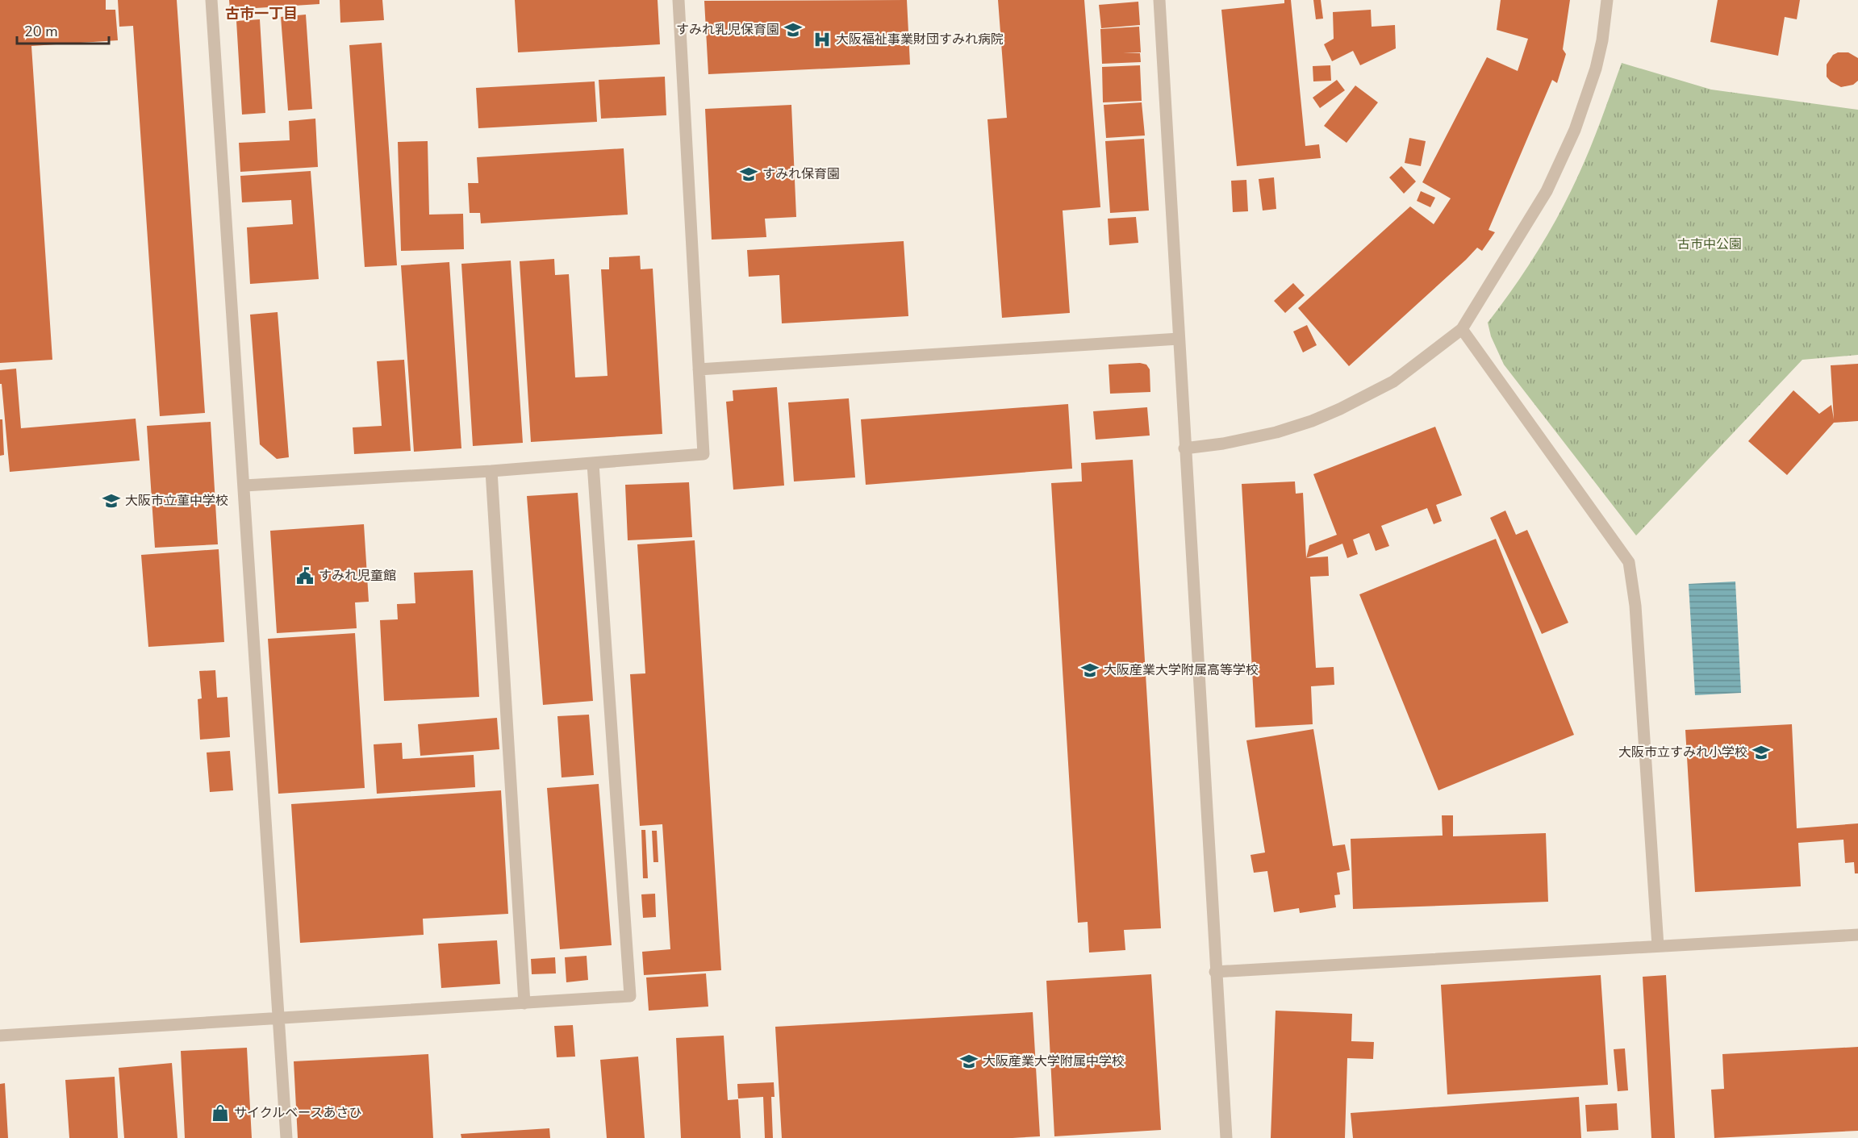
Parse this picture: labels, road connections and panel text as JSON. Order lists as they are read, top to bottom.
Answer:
{
  "districts": ["古市一丁目"],
  "parks": ["古市中公園"],
  "places": {
    "school or university": [
      "すみれ乳児保育園",
      "すみれ保育園",
      "大阪市立菫中学校",
      "大阪産業大学附属高等学校",
      "大阪市立すみれ小学校",
      "大阪産業大学附属中学校"
    ],
    "hospital": ["大阪福祉事業財団すみれ病院"],
    "public building": ["すみれ児童館"],
    "shop": ["サイクルベースあさひ"]
  },
  "scale_bar": "20 m"
}
